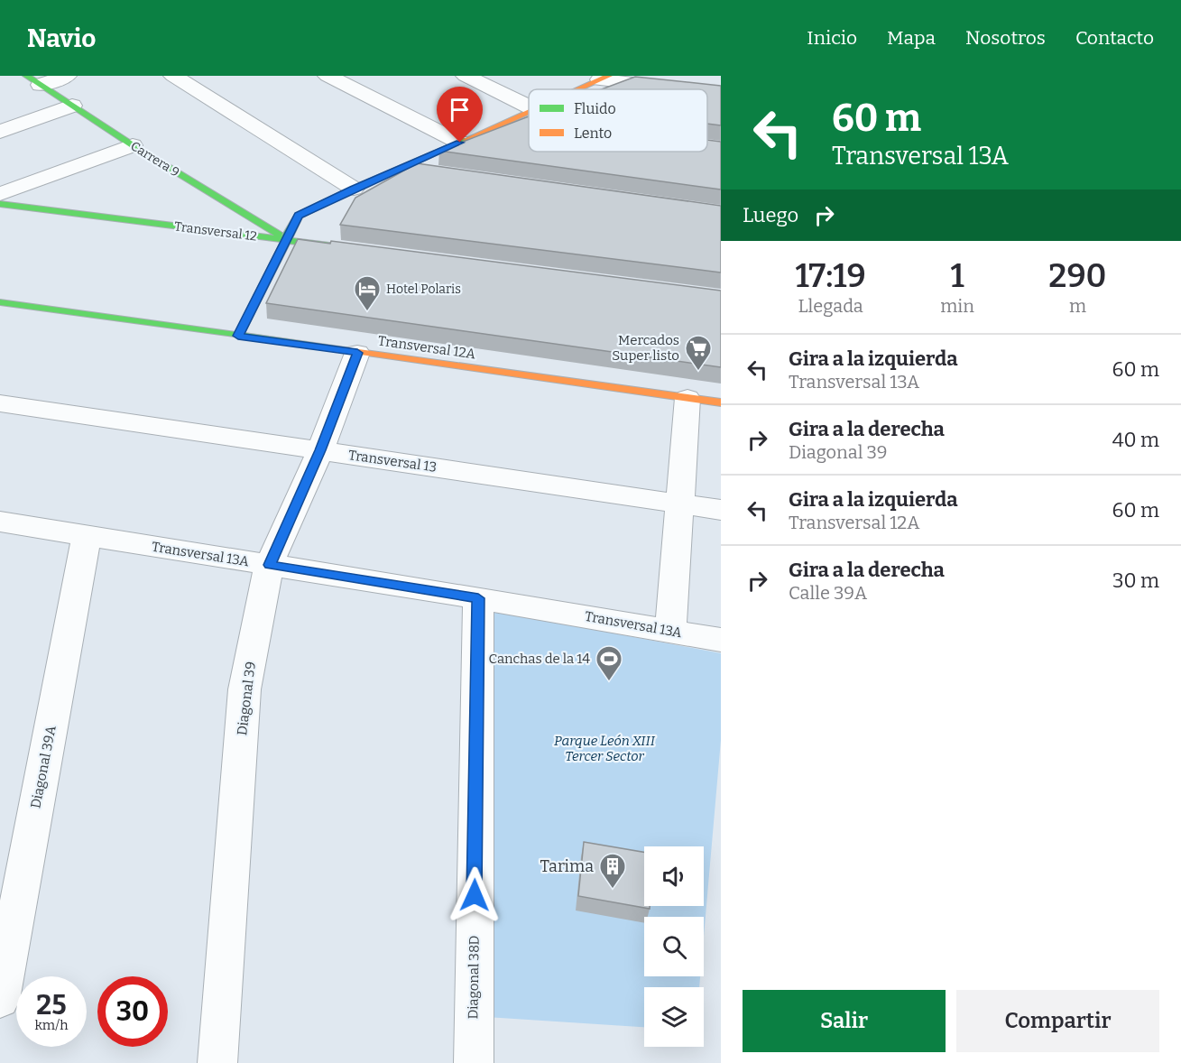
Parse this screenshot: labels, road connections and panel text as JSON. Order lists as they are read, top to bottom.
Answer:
{
  "streets": {
    "street": [
      "Carrera 9",
      "Transversal 12",
      "Transversal 12A",
      "Transversal 13",
      "Transversal 13A",
      "Diagonal 39",
      "Diagonal 39A",
      "Diagonal 38D"
    ]
  },
  "crossings": [
    ["Carrera 9", "Transversal 12"],
    ["Transversal 12A", "Diagonal 39"],
    ["Transversal 13", "Diagonal 39"],
    ["Transversal 13A", "Diagonal 39"],
    ["Transversal 13A", "Diagonal 39A"],
    ["Transversal 13A", "Diagonal 38D"]
  ],
  "parks": ["Parque León XIII Tercer Sector"],
  "places": {
    "hotel": ["Hotel Polaris"],
    "supermarket": ["Mercados Super listo"],
    "sports": ["Canchas de la 14"],
    "building": ["Tarima"]
  },
  "legend": ["Fluido", "Lento"],
  "page": {
    "header": "Navio",
    "nav": [
      "Inicio",
      "Mapa",
      "Nosotros",
      "Contacto"
    ],
    "turn": ["60 m", "Transversal 13A"],
    "then": "Luego",
    "eta": [
      "17:19",
      "Llegada",
      "1",
      "min",
      "290",
      "m"
    ],
    "list": [
      {
        "name": "Gira a la izquierda",
        "note": "Transversal 13A",
        "value": "60 m"
      },
      {
        "name": "Gira a la derecha",
        "note": "Diagonal 39",
        "value": "40 m"
      },
      {
        "name": "Gira a la izquierda",
        "note": "Transversal 12A",
        "value": "60 m"
      },
      {
        "name": "Gira a la derecha",
        "note": "Calle 39A",
        "value": "30 m"
      }
    ],
    "speed": "25 km/h",
    "limit": "30",
    "buttons": ["Salir", "Compartir"]
  }
}
